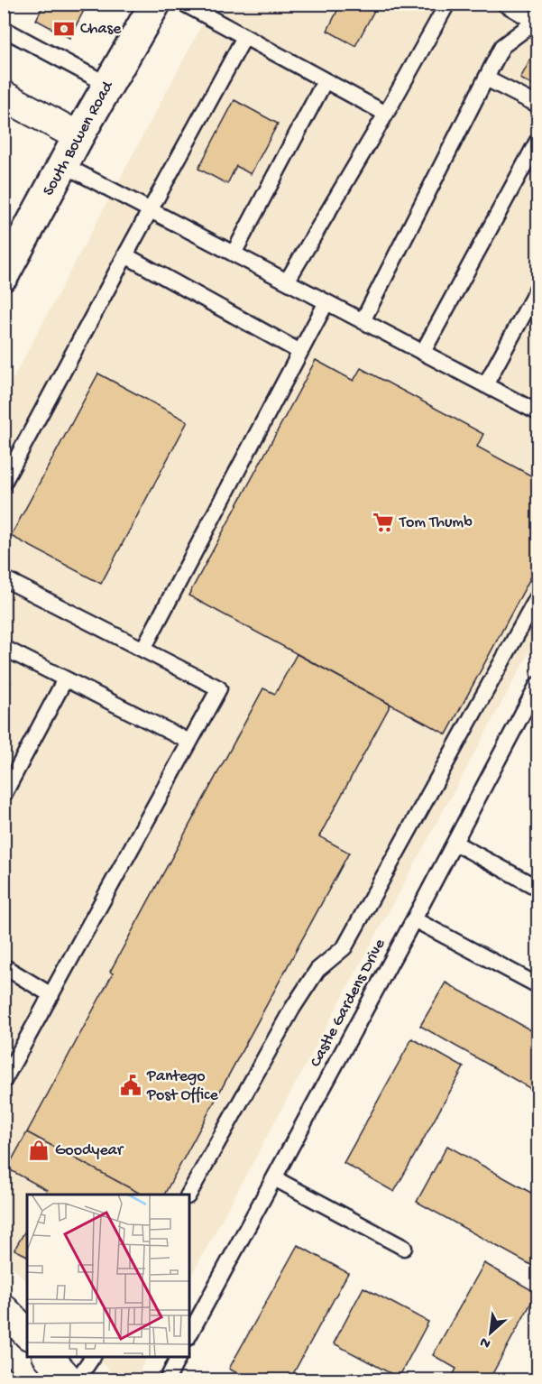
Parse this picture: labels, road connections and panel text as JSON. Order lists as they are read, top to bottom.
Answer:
{
  "streets": {
    "main road": ["South Bowen Road"],
    "lane": ["Castle Gardens Drive"]
  },
  "places": {
    "bank": ["Chase"],
    "supermarket": ["Tom Thumb"],
    "public building": ["Pantego Post Office"],
    "shop": ["Goodyear"]
  },
  "north": "bottom left"
}
